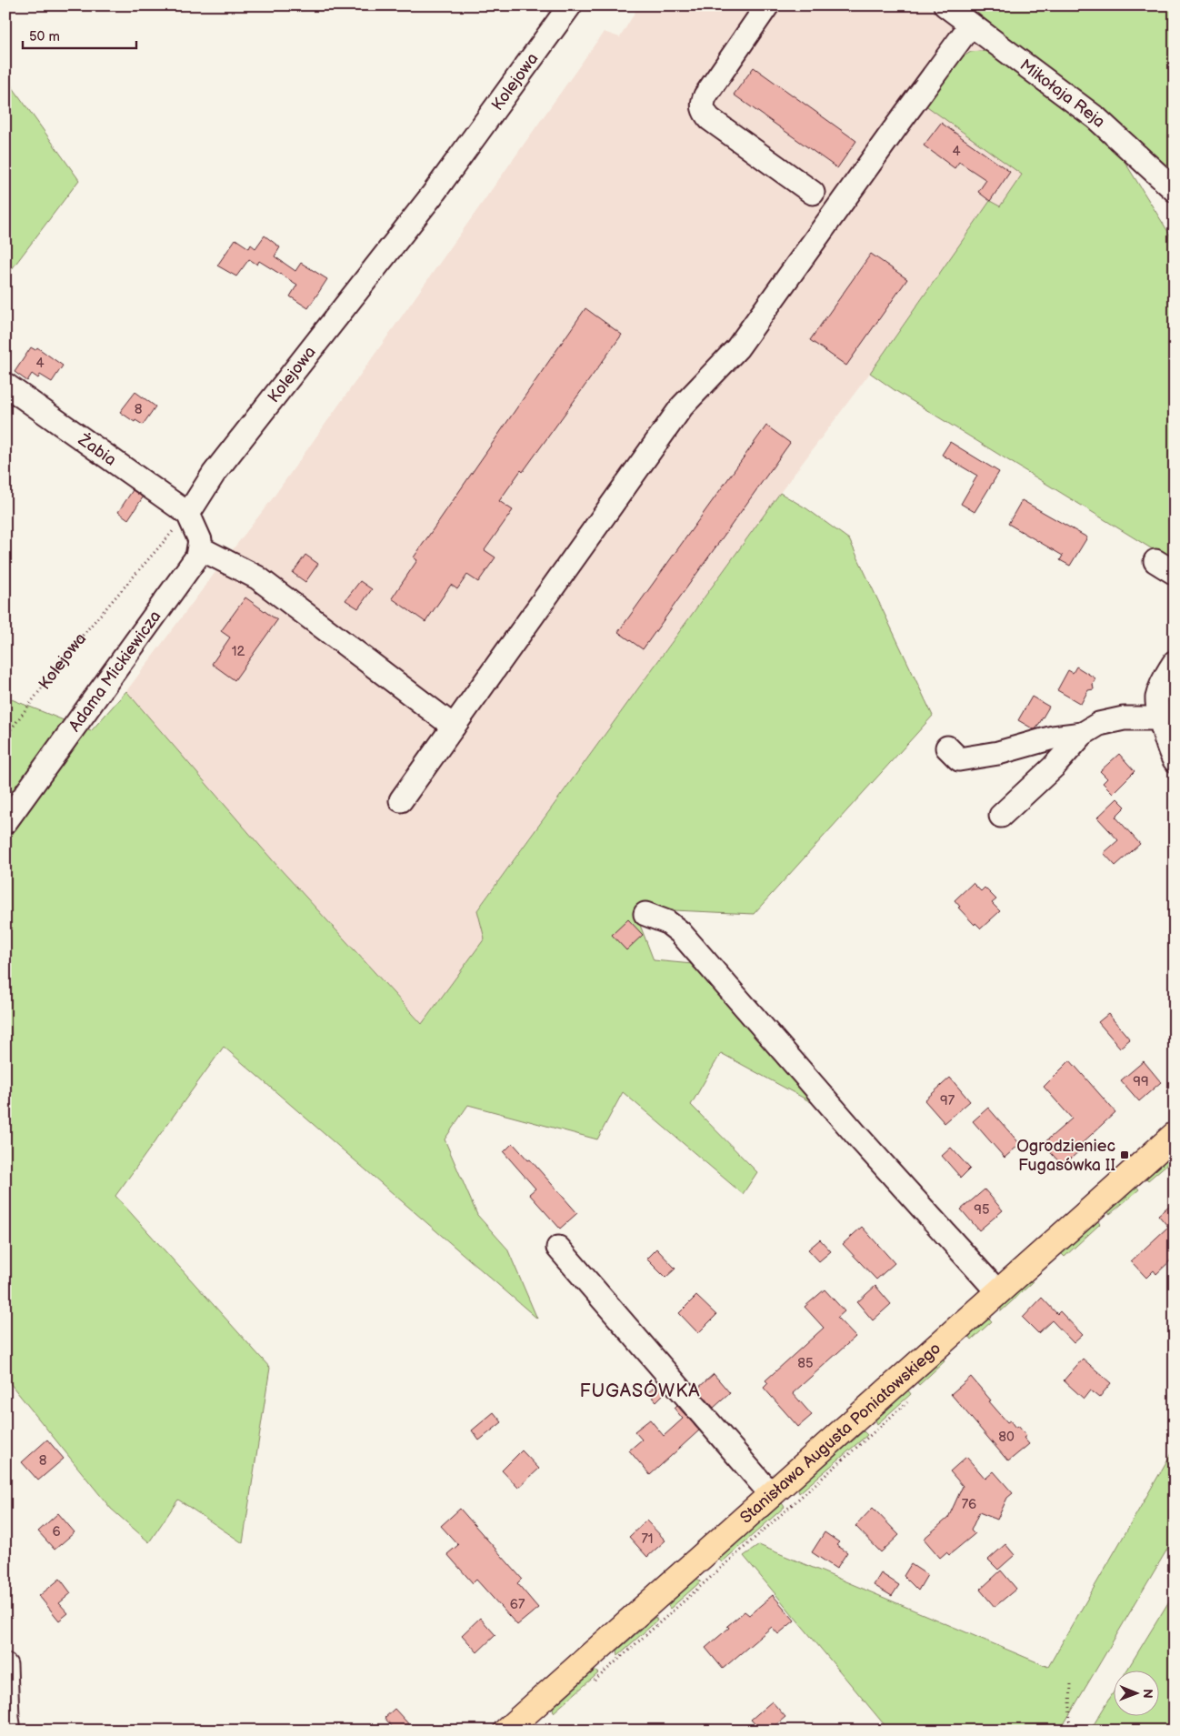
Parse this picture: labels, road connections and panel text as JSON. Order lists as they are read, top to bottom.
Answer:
{
  "streets": {
    "main road": ["Stanisława Augusta Poniatowskiego"],
    "street": [
      "Kolejowa",
      "Mikołaja Reja",
      "Żabia",
      "Adama Mickiewicza"
    ]
  },
  "crossings": [
    ["Kolejowa", "Żabia"]
  ],
  "districts": ["FUGASÓWKA"],
  "places": {
    "transit": ["Ogrodzieniec Fugasówka II"]
  },
  "house_numbers": [
    "4",
    "4",
    "8",
    "12",
    "99",
    "97",
    "95",
    "85",
    "80",
    "8",
    "76",
    "6",
    "71",
    "67"
  ],
  "scale_bar": "50 m",
  "north": "right"
}
